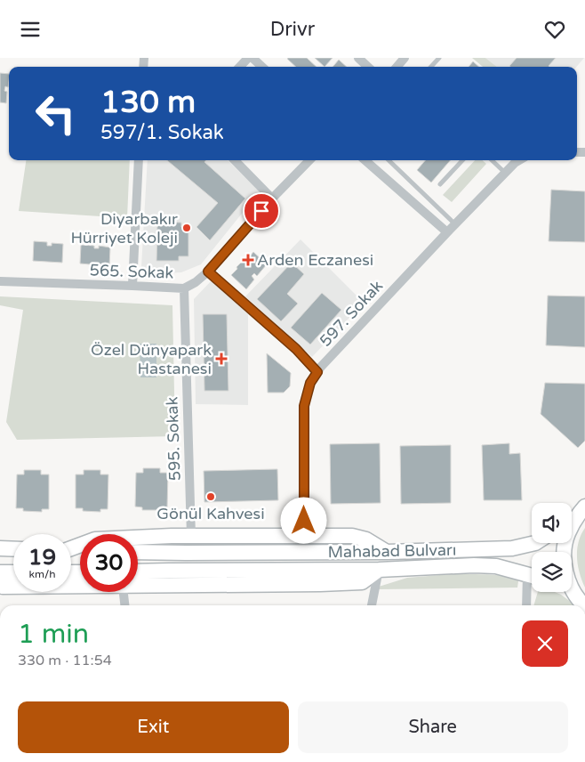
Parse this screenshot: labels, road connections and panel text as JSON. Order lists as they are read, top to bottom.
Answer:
{
  "streets": {
    "main road": ["Mahabad Bulvarı"],
    "street": ["565. Sokak", "597. Sokak", "595. Sokak"]
  },
  "crossings": [
    ["565. Sokak", "595. Sokak"]
  ],
  "places": {
    "other": ["Diyarbakır Hürriyet Koleji", "Gönül Kahvesi"],
    "health": ["Arden Eczanesi", "Özel Dünyapark Hastanesi"]
  },
  "page": {
    "header": "Drivr",
    "turn": ["130 m", "597/1. Sokak"],
    "speed": "19 km/h",
    "limit": "30",
    "heading": ["1 min", "330 m · 11:54"],
    "buttons": ["Exit", "Share"]
  }
}
